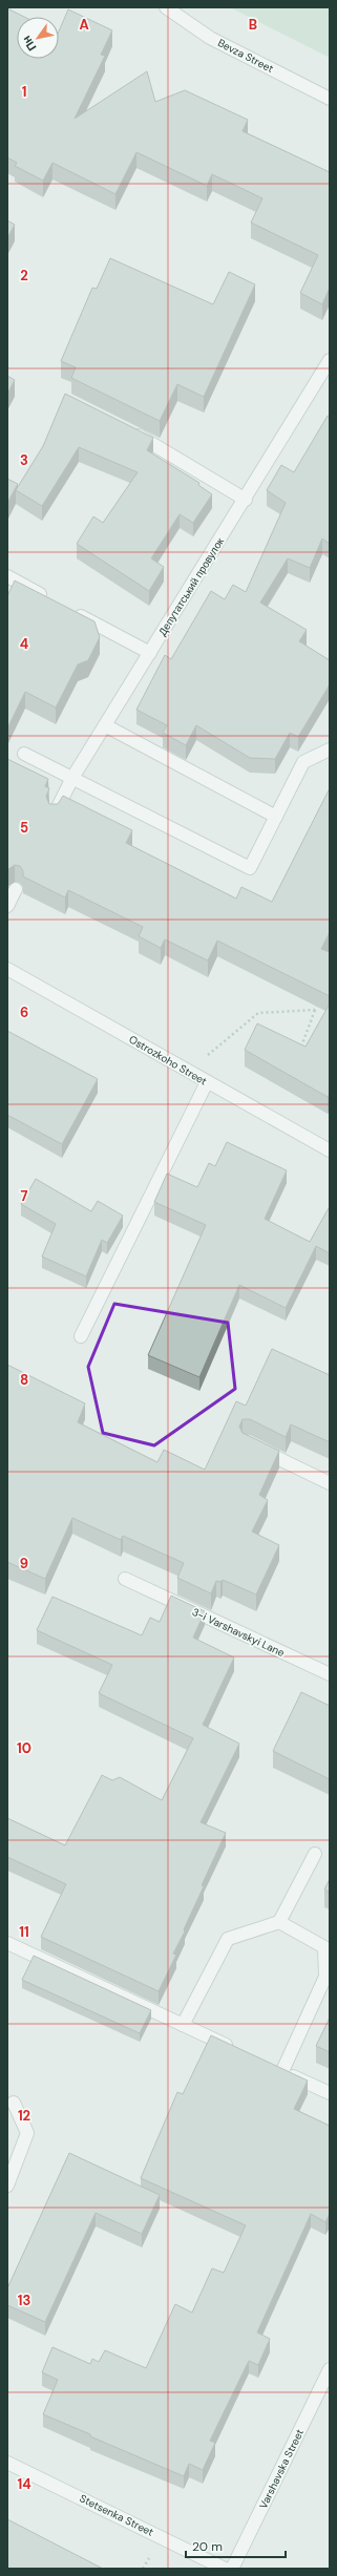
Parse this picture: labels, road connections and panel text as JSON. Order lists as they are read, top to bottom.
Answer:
{
  "streets": {
    "street": [
      "Bevza Street",
      "Депутатський провулок",
      "Ostrozkoho Street",
      "3-i Varshavskyi Lane",
      "Varshavska Street",
      "Stetsenka Street"
    ]
  },
  "scale_bar": "20 m",
  "north": "bottom left",
  "grid": {
    "columns": ["A", "B"],
    "rows": [
      "1",
      "2",
      "3",
      "4",
      "5",
      "6",
      "7",
      "8",
      "9",
      "10",
      "11",
      "12",
      "13",
      "14"
    ]
  }
}
